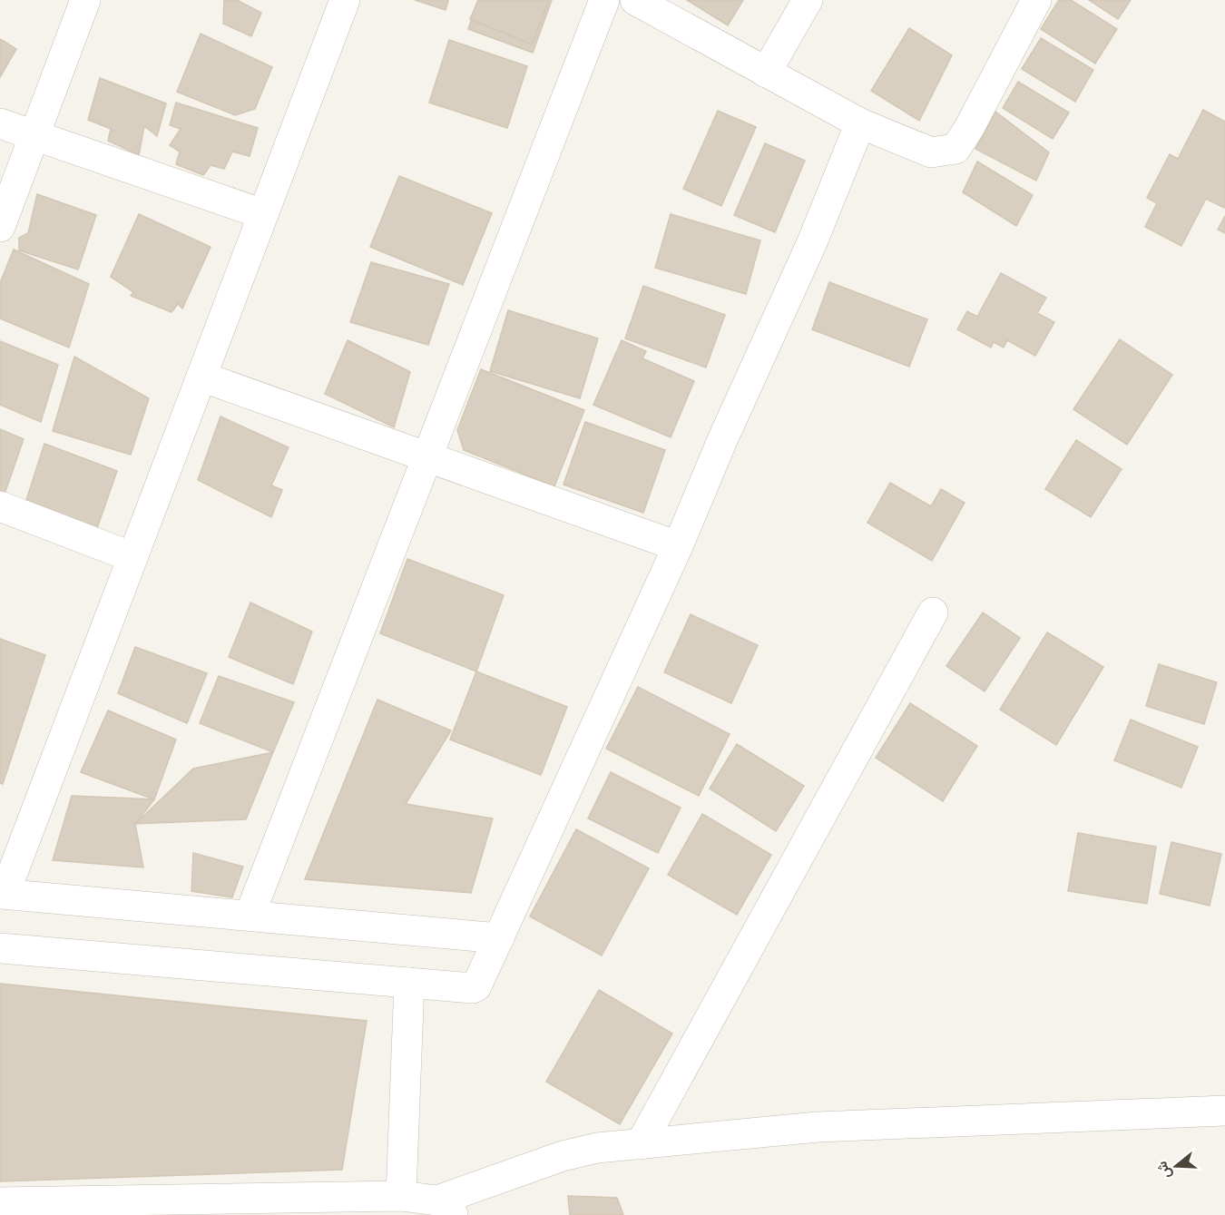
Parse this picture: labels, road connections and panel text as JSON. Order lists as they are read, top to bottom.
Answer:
{
  "north": "left"
}
